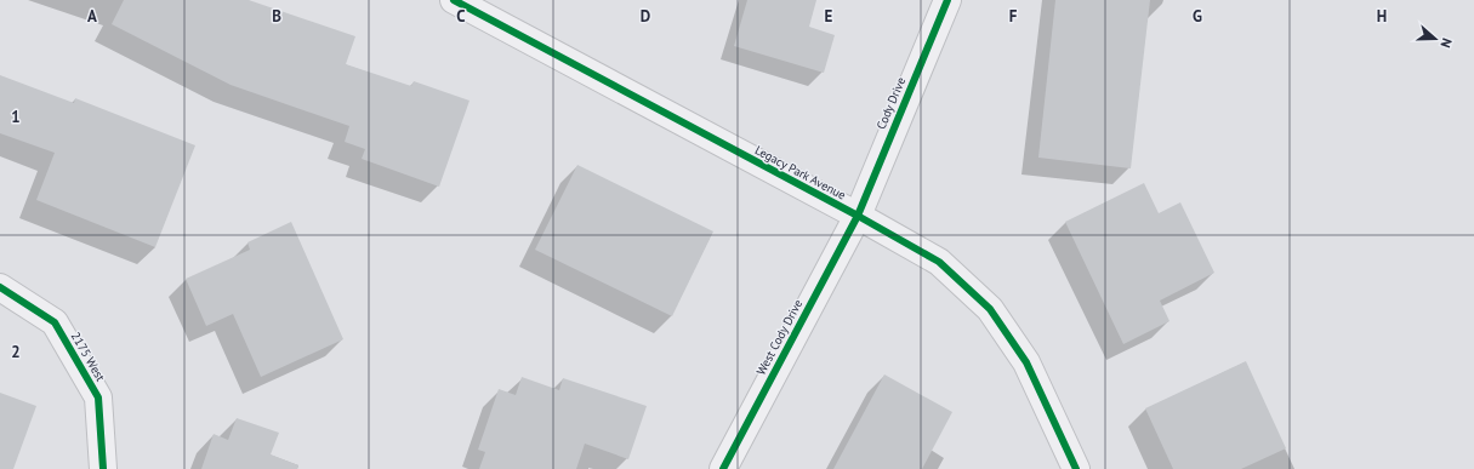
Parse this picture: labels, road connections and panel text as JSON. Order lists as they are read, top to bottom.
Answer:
{
  "streets": {
    "street": [
      "Cody Drive",
      "Legacy Park Avenue",
      "West Cody Drive",
      "2175 West"
    ]
  },
  "crossings": [
    ["Cody Drive", "Legacy Park Avenue"],
    ["Cody Drive", "West Cody Drive"],
    ["Legacy Park Avenue", "West Cody Drive"]
  ],
  "north": "right",
  "grid": {
    "columns": [
      "A",
      "B",
      "C",
      "D",
      "E",
      "F",
      "G",
      "H"
    ],
    "rows": ["1", "2"]
  }
}
